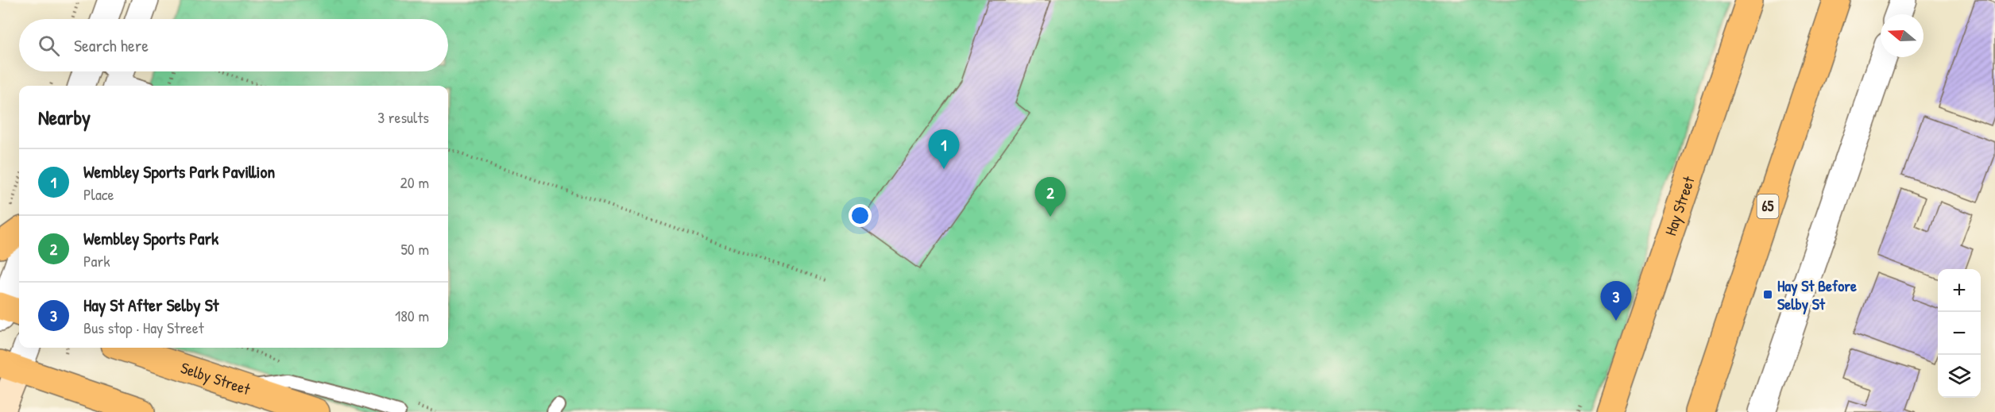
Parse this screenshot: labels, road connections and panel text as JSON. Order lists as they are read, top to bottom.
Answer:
{
  "streets": {
    "main road": ["Hay Street", "65", "Selby Street"]
  },
  "places": {
    "transit": ["Hay St Before Selby St"]
  },
  "north": "left",
  "page": {
    "search": "Search here",
    "heading": ["Nearby", "3 results"],
    "pins": ["1", "2", "3"],
    "list": [
      {
        "mark": "1",
        "name": "Wembley Sports Park Pavillion",
        "note": "Place",
        "value": "20 m"
      },
      {
        "mark": "2",
        "name": "Wembley Sports Park",
        "note": "Park",
        "value": "50 m"
      },
      {
        "mark": "3",
        "name": "Hay St After Selby St",
        "note": "Bus stop · Hay Street",
        "value": "180 m"
      }
    ],
    "map_buttons": ["+", "−"]
  }
}
